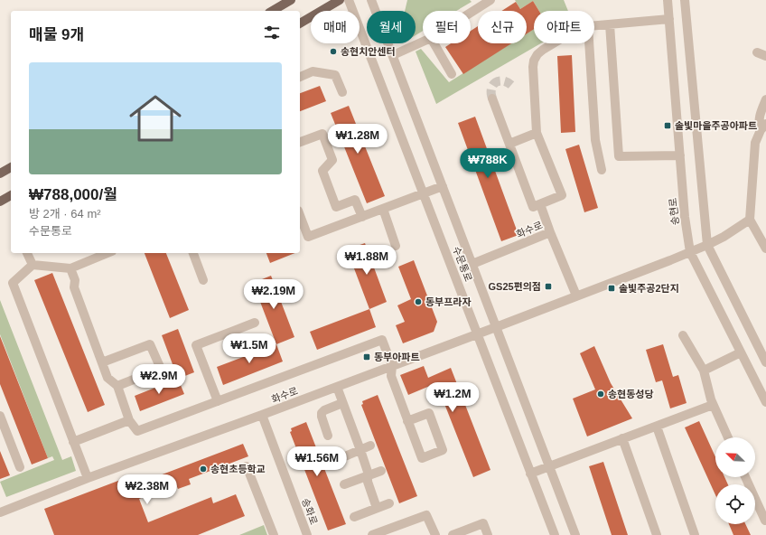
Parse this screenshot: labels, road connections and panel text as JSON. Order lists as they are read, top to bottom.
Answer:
{
  "streets": {
    "street": [
      "송현로",
      "화수로",
      "수문통로",
      "송화로"
    ]
  },
  "crossings": [
    ["송현로", "화수로"],
    ["화수로", "수문통로"],
    ["화수로", "송화로"]
  ],
  "places": {
    "other": [
      "송현치안센터",
      "동부프라자",
      "송현동성당",
      "송현초등학교"
    ],
    "transit": [
      "솔빛마을주공아파트",
      "GS25편의점",
      "솔빛주공2단지",
      "동부아파트"
    ]
  },
  "north": "top left",
  "page": {
    "chip": [
      "매매",
      "월세",
      "필터",
      "신규",
      "아파트"
    ],
    "heading": "매물 9개",
    "list": [
      {
        "name": "₩788,000/월",
        "note": "방 2개 · 64 m² · 수문통로"
      }
    ],
    "price": [
      "₩1.28M",
      "₩788K",
      "₩1.88M",
      "₩2.19M",
      "₩1.5M",
      "₩2.9M",
      "₩1.2M",
      "₩1.56M",
      "₩2.38M"
    ]
  }
}
